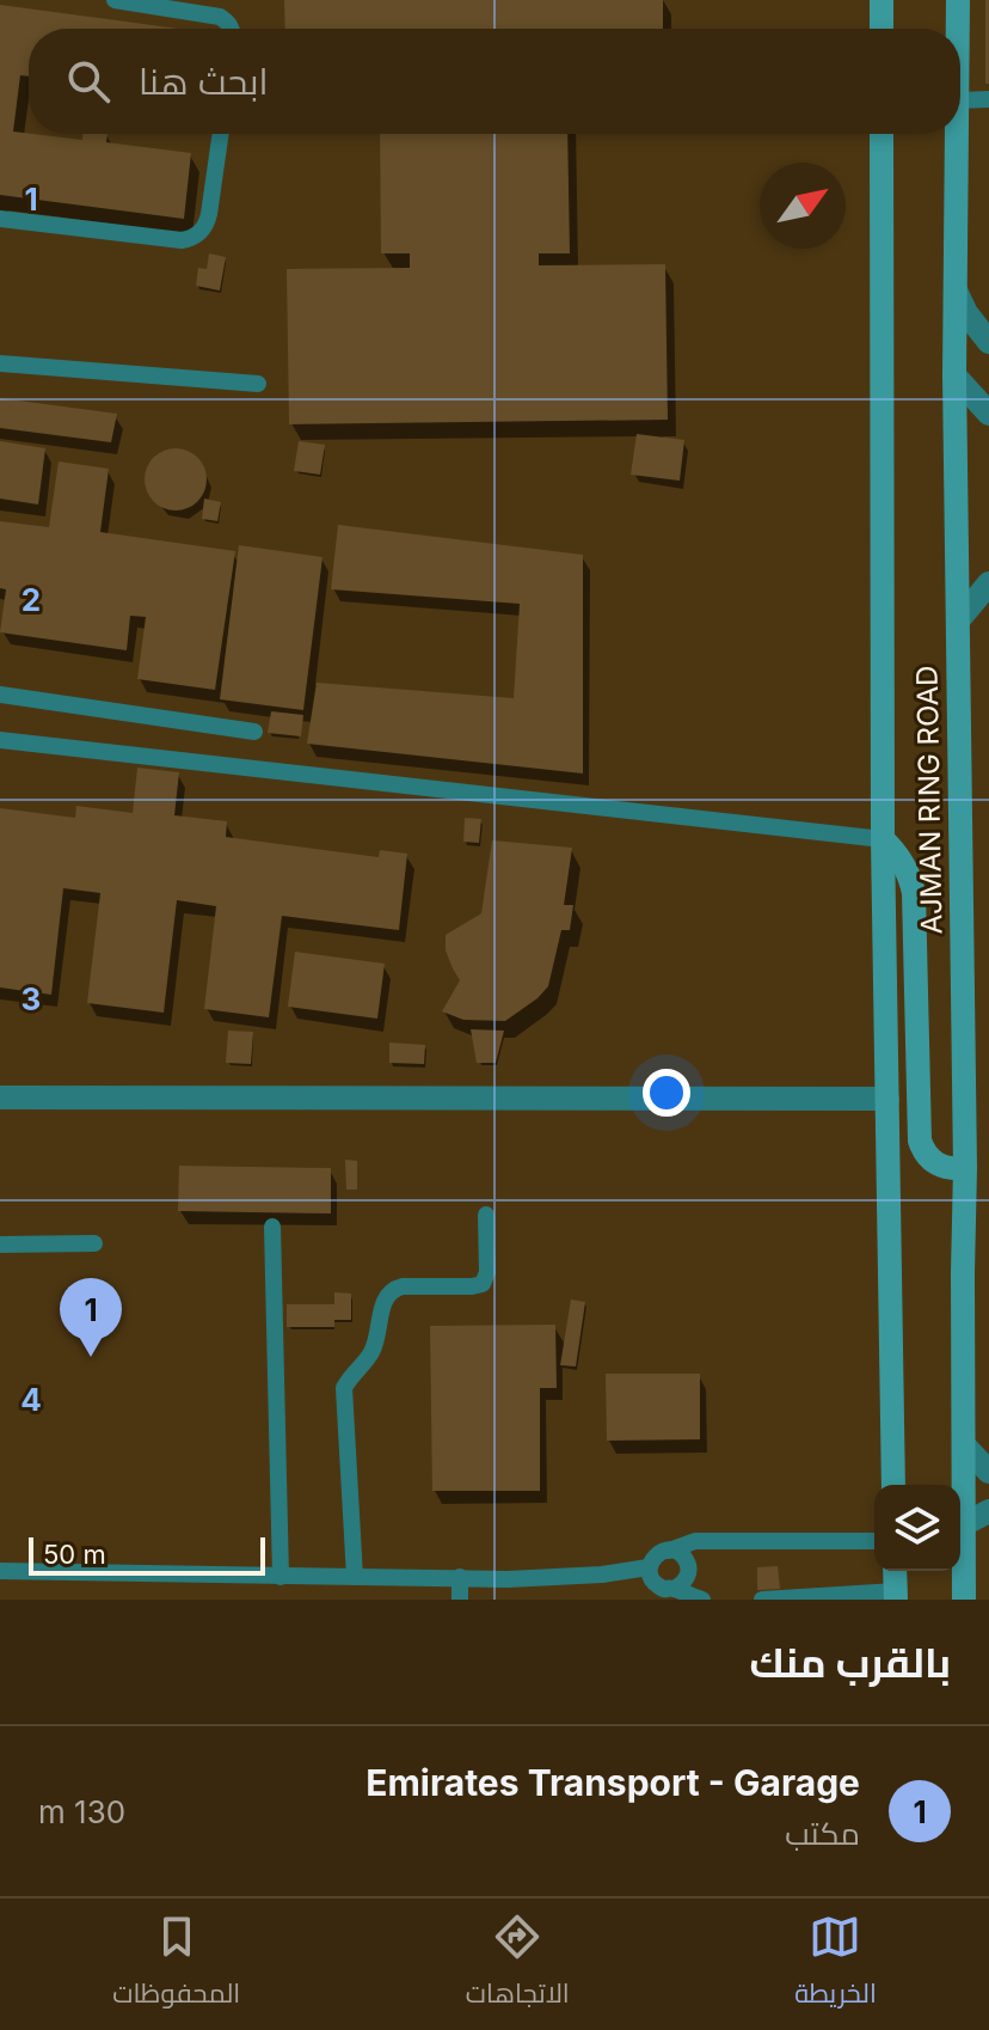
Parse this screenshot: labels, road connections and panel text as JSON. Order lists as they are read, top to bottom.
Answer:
{
  "streets": {
    "main road": ["AJMAN RING ROAD"]
  },
  "scale_bar": "50 m",
  "north": "top right",
  "page": {
    "search": "ابحث هنا",
    "pins": "1",
    "scale": "50 m",
    "heading": "بالقرب منك",
    "list": [
      {
        "mark": "1",
        "name": "Emirates Transport - Garage",
        "note": "مكتب",
        "value": "130 m"
      }
    ],
    "nav": ["الخريطة", "الاتجاهات", "المحفوظات"]
  },
  "grid": {
    "rows": [
      "1",
      "2",
      "3",
      "4"
    ]
  }
}
